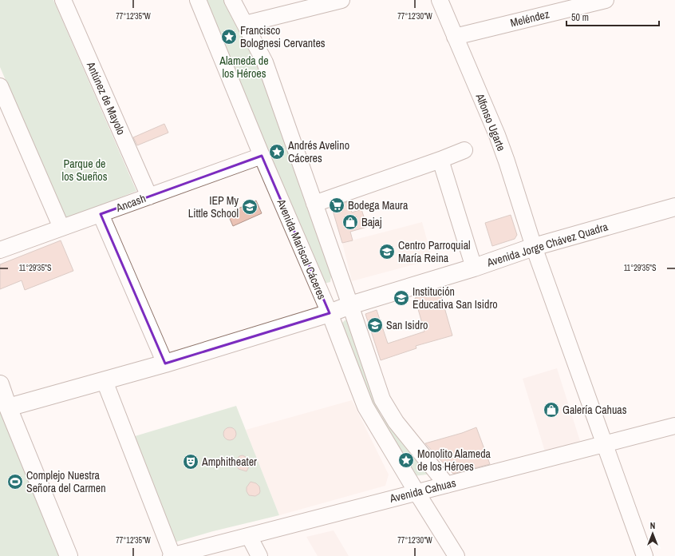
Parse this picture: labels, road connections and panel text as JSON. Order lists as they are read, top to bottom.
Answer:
{
  "streets": {
    "main road": ["Avenida Jorge Chávez Quadra"],
    "street": [
      "Meléndez",
      "Antúnez de Mayolo",
      "Alfonso Ugarte",
      "Ancash",
      "Avenida Mariscal Cáceres",
      "Avenida Cahuas"
    ]
  },
  "crossings": [
    ["Meléndez", "Alfonso Ugarte"],
    ["Antúnez de Mayolo", "Ancash"],
    ["Alfonso Ugarte", "Avenida Jorge Chávez Quadra"],
    ["Alfonso Ugarte", "Avenida Cahuas"],
    ["Ancash", "Avenida Mariscal Cáceres"],
    ["Avenida Jorge Chávez Quadra", "Avenida Mariscal Cáceres"],
    ["Avenida Mariscal Cáceres", "Avenida Cahuas"]
  ],
  "parks": ["Alameda de los Héroes", "Parque de los Sueños"],
  "places": {
    "place": ["Francisco Bolognesi Cervantes", "Andrés Avelino Cáceres", "Monolito Alameda de los Héroes"],
    "supermarket": ["Bodega Maura"],
    "school or university": [
      "IEP My Little School",
      "Centro Parroquial María Reina",
      "Institución Educativa San Isidro",
      "San Isidro"
    ],
    "shop": ["Bajaj", "Galería Cahuas"],
    "theatre": ["Amphitheater"],
    "sports": ["Complejo Nuestra Señora del Carmen"]
  },
  "scale_bar": "50 m",
  "north": "top",
  "coordinates": ["77°12'35\"W", "77°12'30\"W", "11°29'35\"S"]
}
